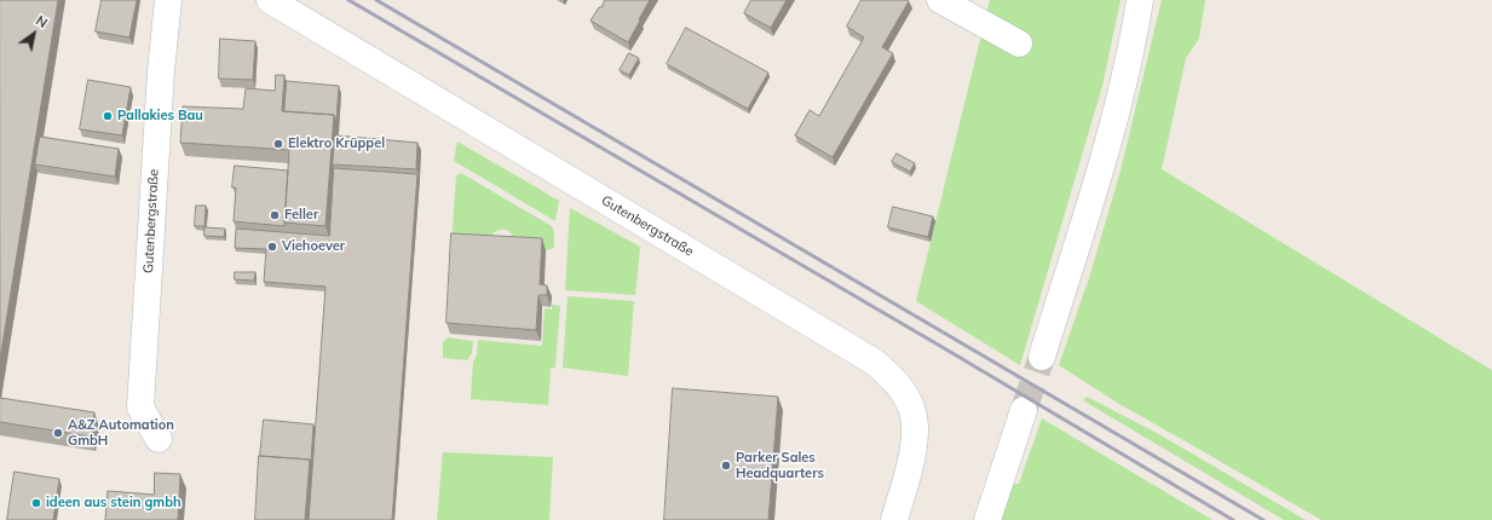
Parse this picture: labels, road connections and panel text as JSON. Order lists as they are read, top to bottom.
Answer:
{
  "streets": {
    "street": ["Gutenbergstraße"]
  },
  "places": [
    "Pallakies Bau",
    "Elektro Krüppel",
    "Feller",
    "Viehoever",
    "A&Z Automation GmbH",
    "Parker Sales Headquarters",
    "ideen aus stein gmbh"
  ],
  "north": "top right"
}
